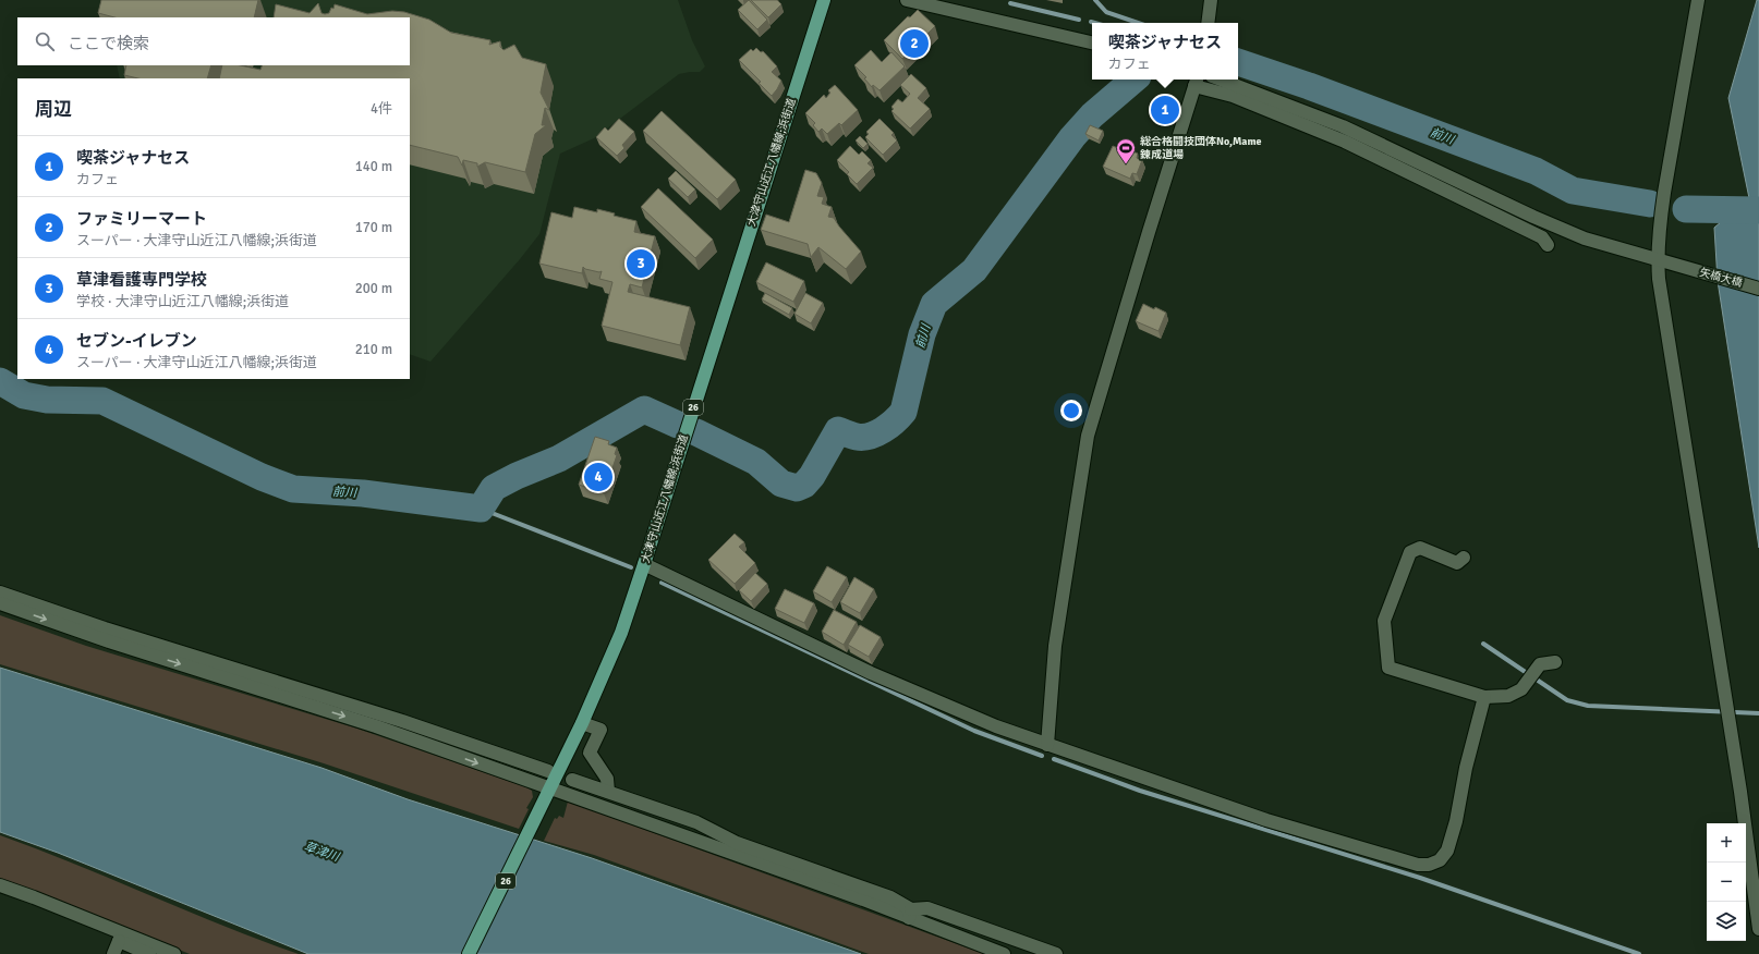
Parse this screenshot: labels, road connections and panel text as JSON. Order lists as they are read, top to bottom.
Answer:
{
  "streets": {
    "main road": ["大津守山近江八幡線;浜街道", "26"],
    "street": ["矢橋大橋"]
  },
  "water": ["前川", "草津川"],
  "places": {
    "sports": ["総合格闘技団体No,Mame 錬成道場"]
  },
  "page": {
    "search": "ここで検索",
    "popup": ["喫茶ジャナセス", "カフェ"],
    "pins": [
      "2",
      "1",
      "3",
      "4"
    ],
    "heading": ["周辺", "4件"],
    "list": [
      {
        "mark": "1",
        "name": "喫茶ジャナセス",
        "note": "カフェ",
        "value": "140 m"
      },
      {
        "mark": "2",
        "name": "ファミリーマート",
        "note": "スーパー · 大津守山近江八幡線;浜街道",
        "value": "170 m"
      },
      {
        "mark": "3",
        "name": "草津看護専門学校",
        "note": "学校 · 大津守山近江八幡線;浜街道",
        "value": "200 m"
      },
      {
        "mark": "4",
        "name": "セブン-イレブン",
        "note": "スーパー · 大津守山近江八幡線;浜街道",
        "value": "210 m"
      }
    ],
    "map_buttons": ["+", "−"]
  }
}
